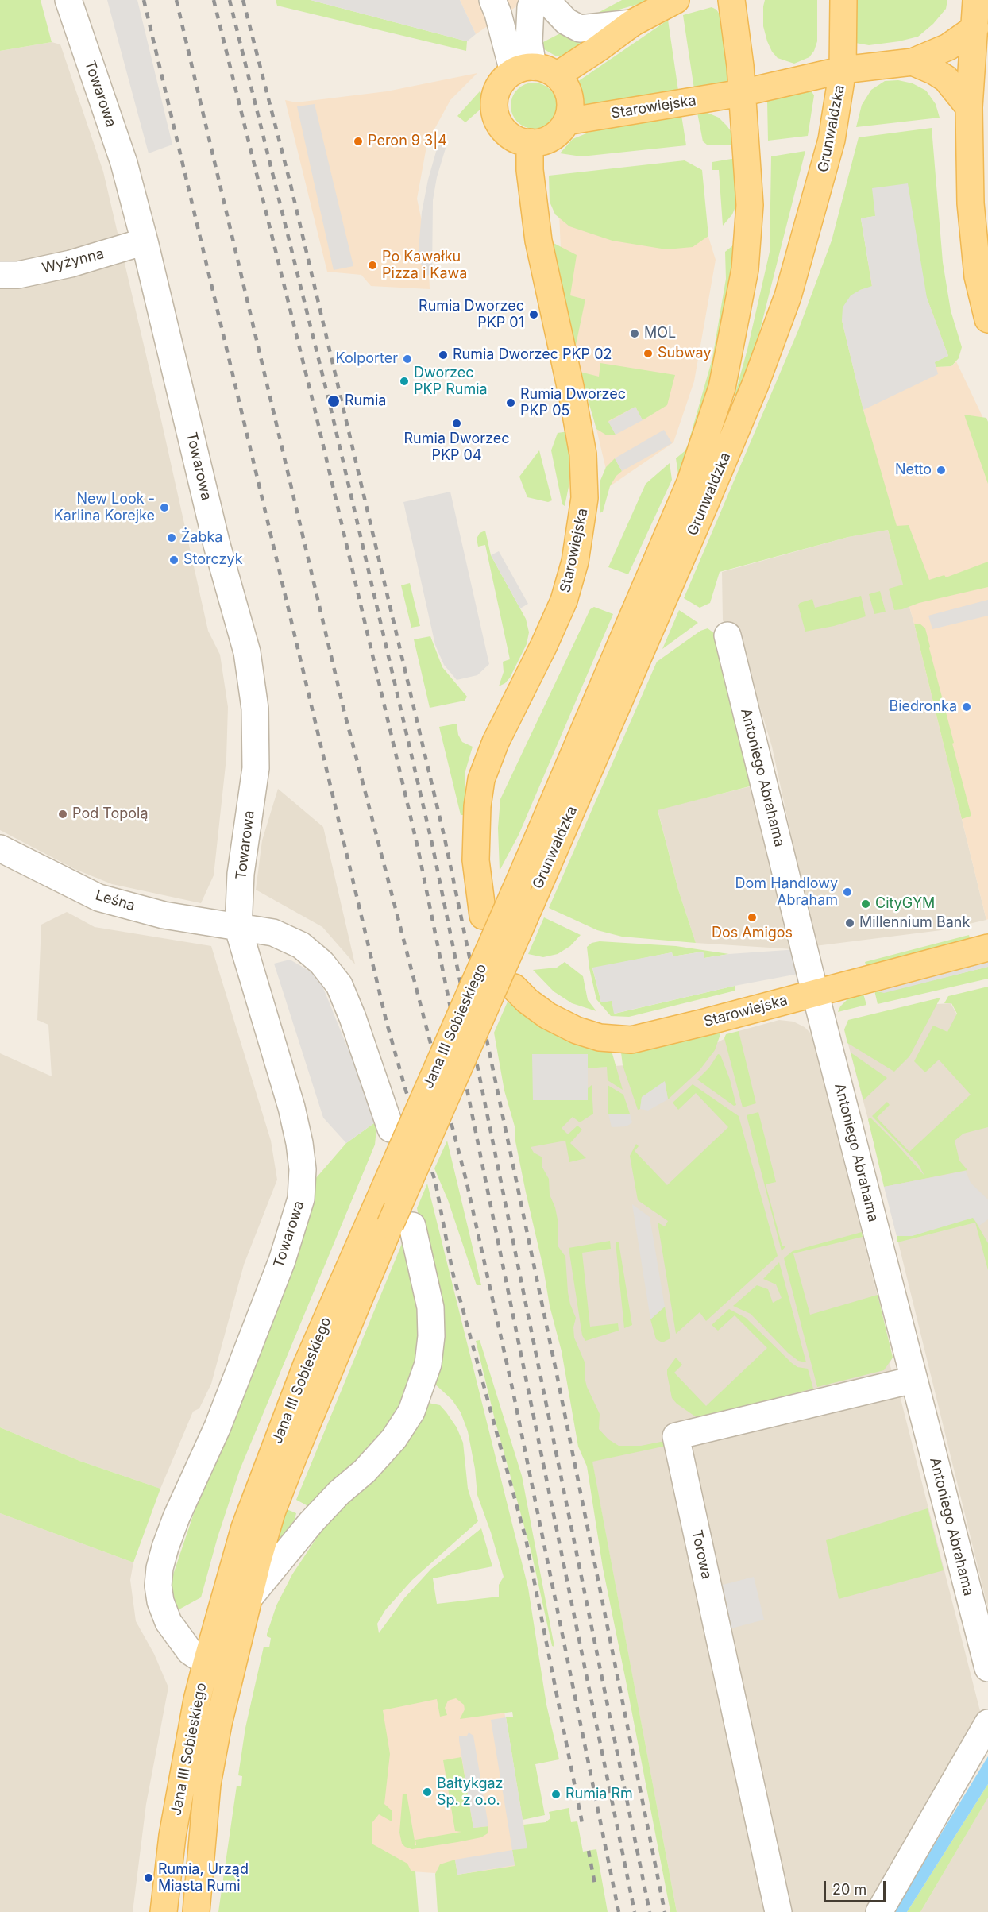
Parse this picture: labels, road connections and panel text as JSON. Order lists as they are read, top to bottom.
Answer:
{
  "streets": {
    "main road": ["Starowiejska", "Grunwaldzka", "Jana III Sobieskiego"],
    "street": [
      "Towarowa",
      "Wyżynna",
      "Antoniego Abrahama",
      "Leśna",
      "Torowa"
    ]
  },
  "crossings": [
    ["Towarowa", "Wyżynna"],
    ["Towarowa", "Leśna"],
    ["Towarowa", "Jana III Sobieskiego"],
    ["Starowiejska", "Grunwaldzka"],
    ["Starowiejska", "Antoniego Abrahama"],
    ["Grunwaldzka", "Jana III Sobieskiego"],
    ["Antoniego Abrahama", "Torowa"]
  ],
  "places": [
    "Peron 9 3|4",
    "Po Kawałku Pizza i Kawa",
    "Rumia Dworzec PKP 01",
    "MOL",
    "Subway",
    "Rumia Dworzec PKP 02",
    "Kolporter",
    "Dworzec PKP Rumia",
    "Rumia",
    "Rumia Dworzec PKP 05",
    "Rumia Dworzec PKP 04",
    "Netto",
    "New Look - Karlina Korejke",
    "Żabka",
    "Storczyk",
    "Biedronka",
    "Pod Topolą",
    "Dom Handlowy Abraham",
    "CityGYM",
    "Dos Amigos",
    "Millennium Bank",
    "Bałtykgaz Sp. z o.o.",
    "Rumia Rm",
    "Rumia, Urząd Miasta Rumi"
  ],
  "scale_bar": "20 m"
}
